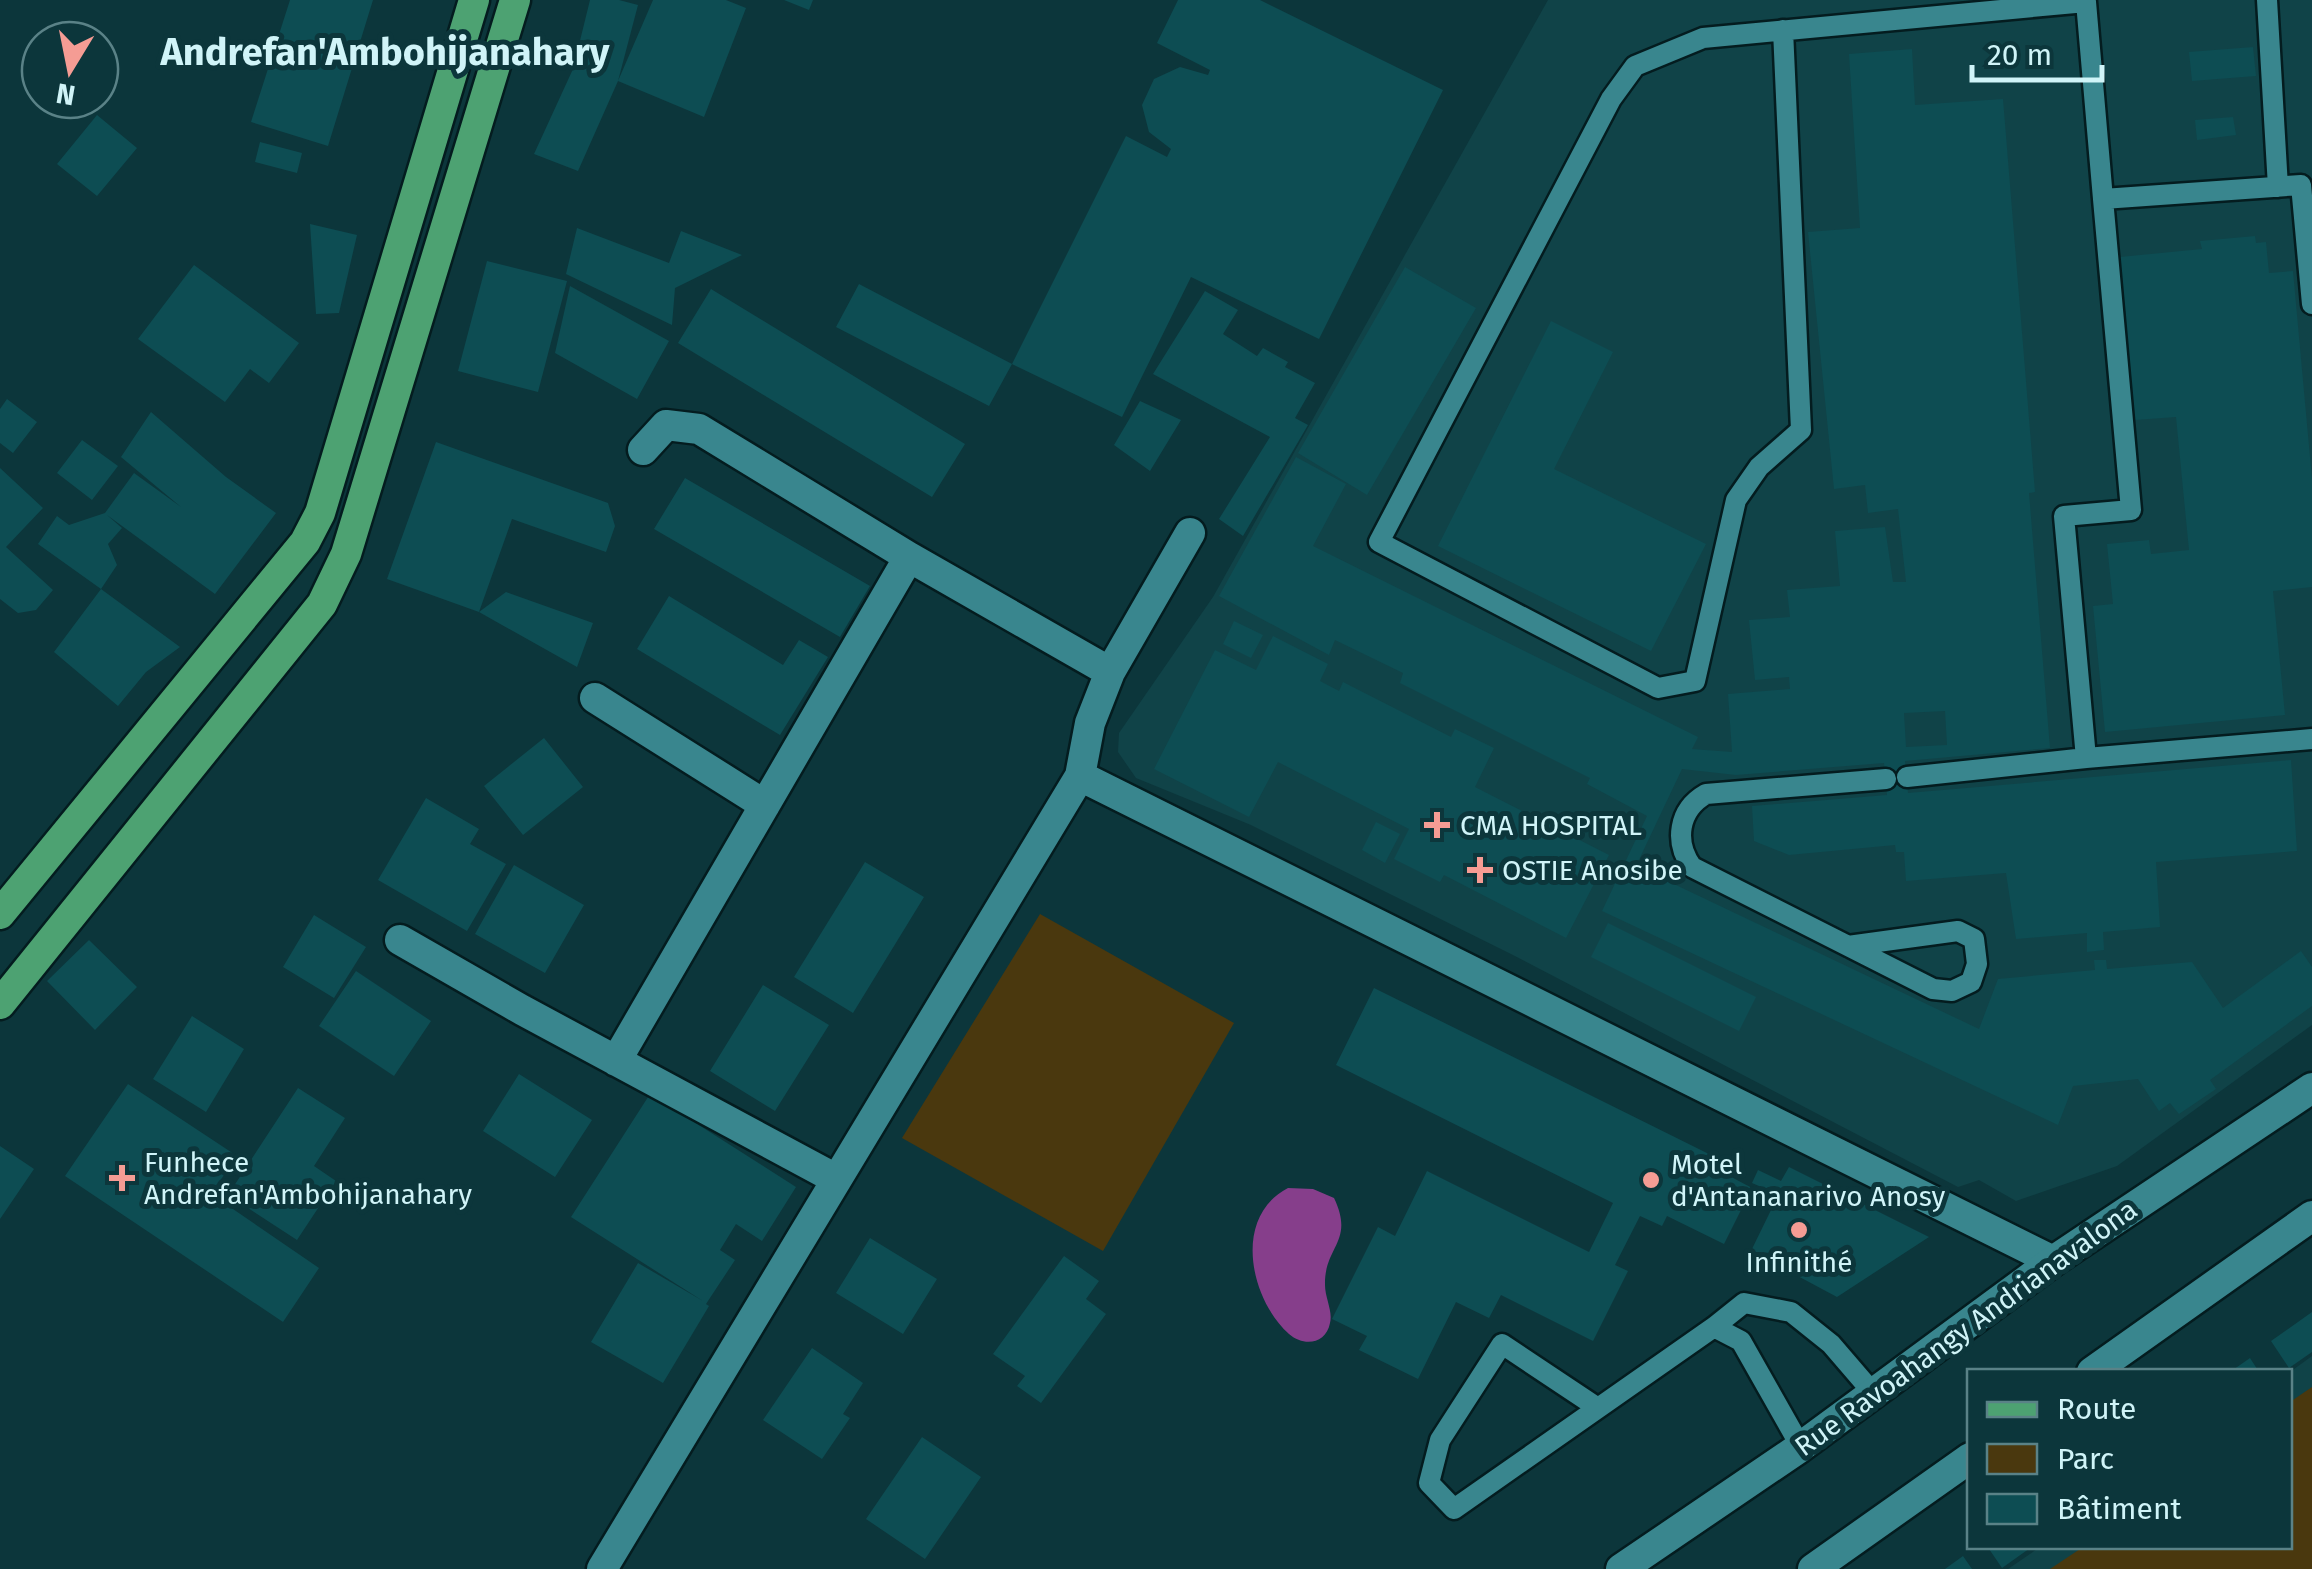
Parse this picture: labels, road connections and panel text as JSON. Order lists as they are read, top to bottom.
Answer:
{
  "streets": {
    "street": ["Rue Ravoahangy Andrianavalona"]
  },
  "districts": ["Andrefan'Ambohijanahary"],
  "places": {
    "health": ["CMA HOSPITAL", "OSTIE Anosibe", "Funhece Andrefan'Ambohijanahary"],
    "other": ["Motel d'Antananarivo Anosy", "Infinithé"]
  },
  "legend": ["Route", "Parc", "Bâtiment"],
  "scale_bar": "20 m",
  "north": "bottom"
}
